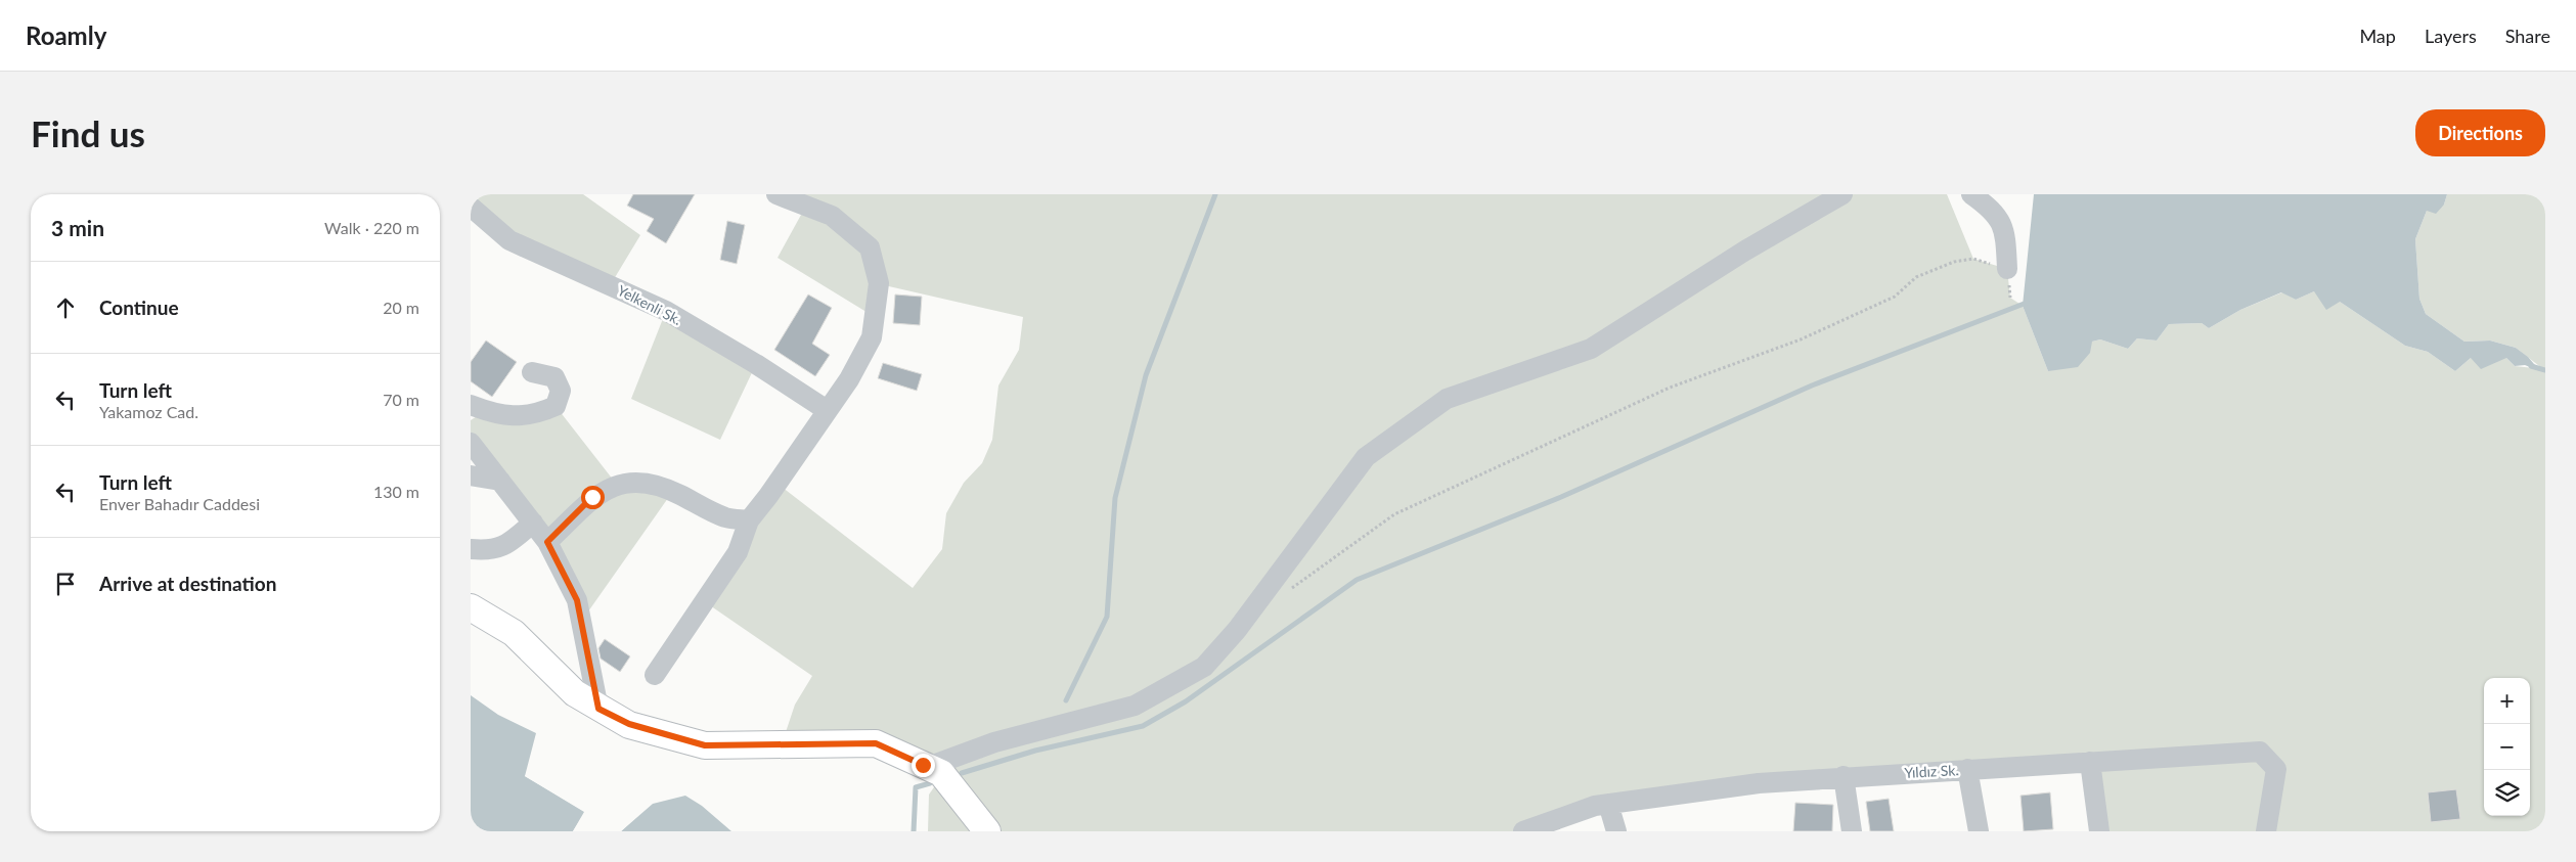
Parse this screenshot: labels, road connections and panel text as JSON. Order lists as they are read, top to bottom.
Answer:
{
  "streets": {
    "street": ["Yelkenli Sk.", "Yıldız Sk."]
  },
  "page": {
    "header": "Roamly",
    "nav": ["Map", "Layers", "Share"],
    "buttons": "Directions",
    "title": "Find us",
    "heading": ["3 min", "Walk · 220 m"],
    "list": [
      ["Continue", "20 m"],
      ["Turn left", "Yakamoz Cad.", "70 m"],
      ["Turn left", "Enver Bahadır Caddesi", "130 m"],
      "Arrive at destination"
    ],
    "map_buttons": ["+", "−"]
  }
}
